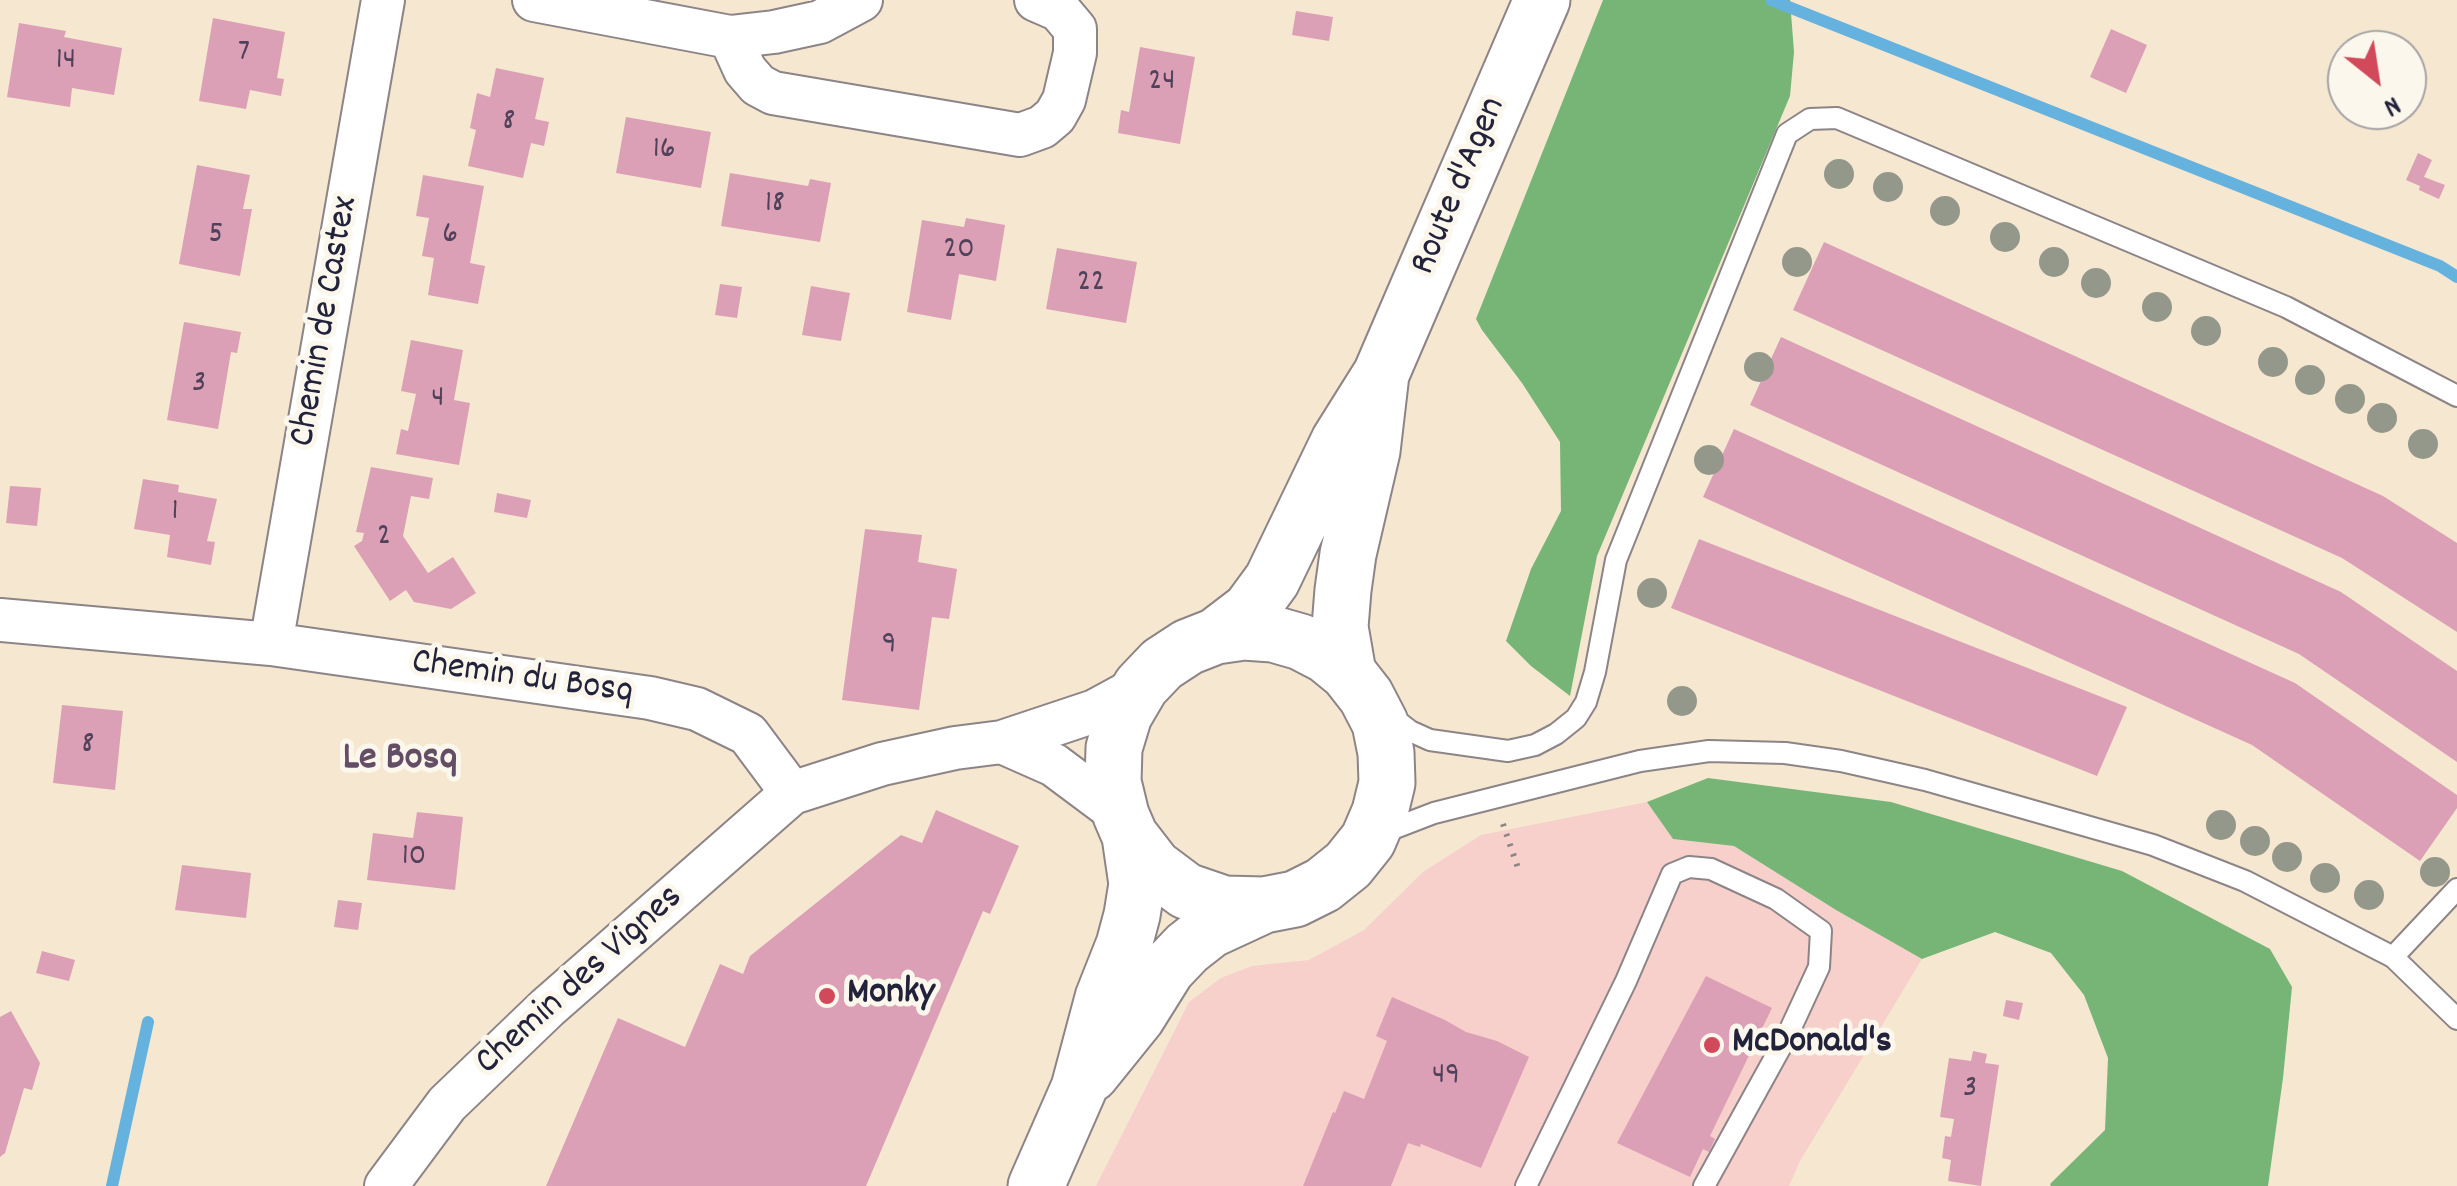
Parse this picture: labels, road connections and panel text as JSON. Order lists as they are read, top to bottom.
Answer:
{
  "streets": {
    "main road": ["Route d'Agen"],
    "street": ["Chemin de Castex", "Chemin du Bosq", "Chemin des Vignes"]
  },
  "crossings": [
    ["Chemin de Castex", "Chemin du Bosq"],
    ["Chemin du Bosq", "Chemin des Vignes"]
  ],
  "districts": ["Le Bosq"],
  "places": ["Monky", "McDonald's"],
  "house_numbers": [
    "7",
    "14",
    "24",
    "8",
    "16",
    "18",
    "5",
    "6",
    "20",
    "22",
    "3",
    "4",
    "1",
    "2",
    "9",
    "8",
    "10",
    "49",
    "3"
  ],
  "north": "bottom right"
}
